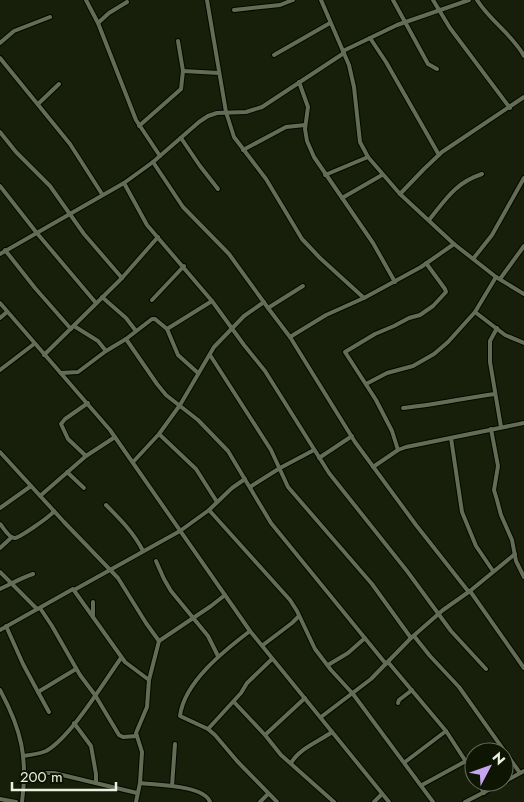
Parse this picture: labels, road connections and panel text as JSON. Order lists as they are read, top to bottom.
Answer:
{
  "scale_bar": "200 m",
  "north": "top right"
}
